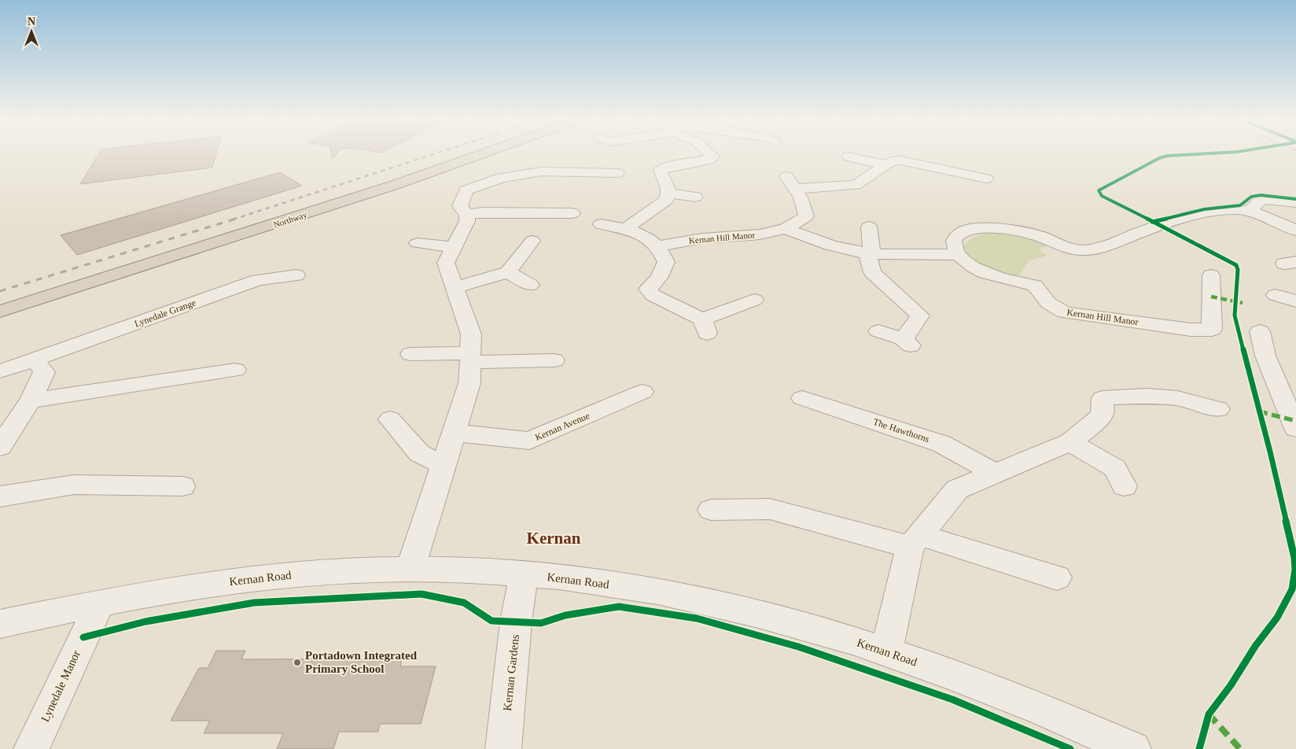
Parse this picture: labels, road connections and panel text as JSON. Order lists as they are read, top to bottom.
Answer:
{
  "streets": {
    "highway": ["Northway"],
    "street": [
      "Kernan Hill Manor",
      "Lynedale Grange",
      "Kernan Avenue",
      "The Hawthorns",
      "Kernan Road",
      "Kernan Gardens",
      "Lynedale Manor"
    ]
  },
  "crossings": [
    ["Kernan Road", "Kernan Gardens"],
    ["Kernan Road", "Lynedale Manor"]
  ],
  "districts": ["Kernan"],
  "places": ["Portadown Integrated Primary School"],
  "north": "top"
}
